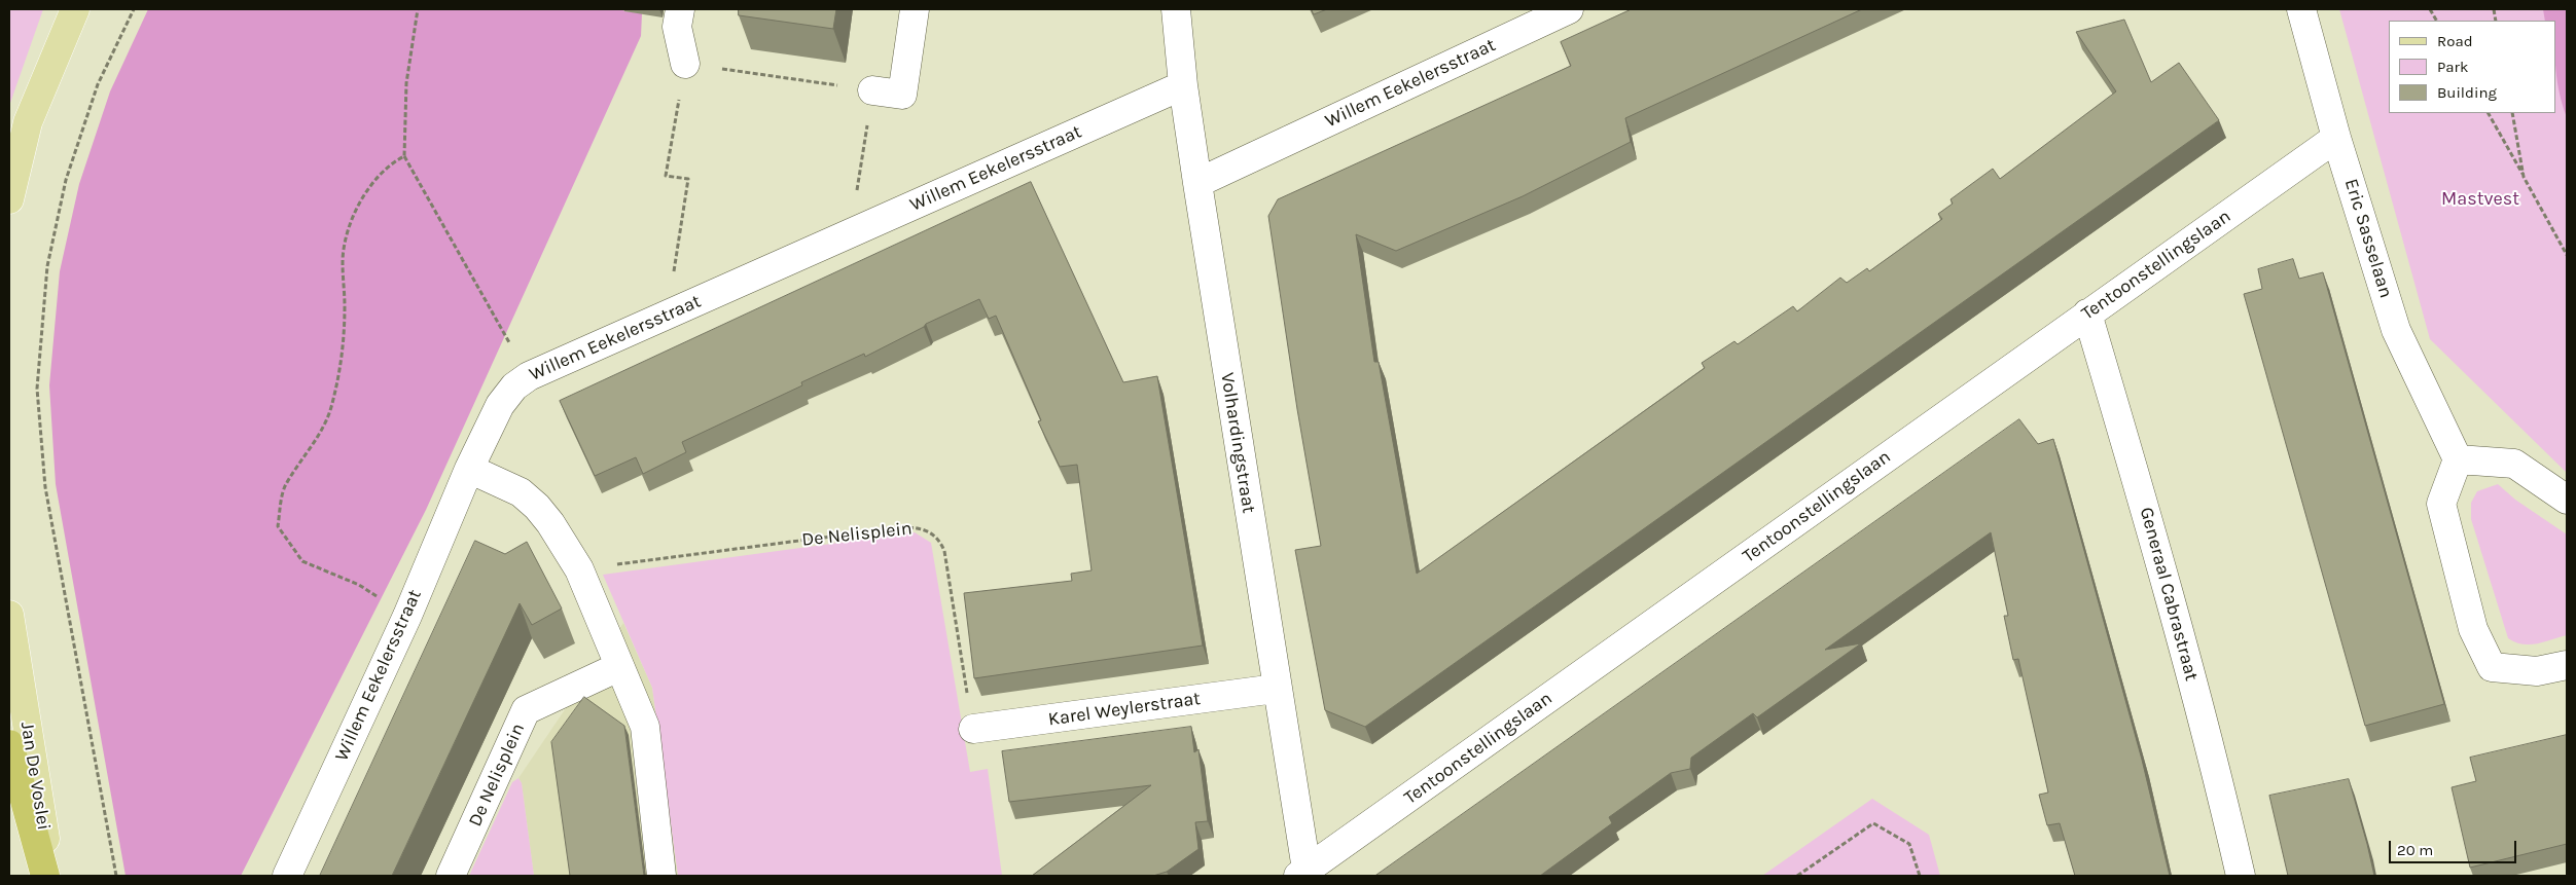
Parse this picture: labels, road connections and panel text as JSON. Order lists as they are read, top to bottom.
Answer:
{
  "streets": {
    "main road": ["Jan De Voslei"],
    "street": [
      "Willem Eekelersstraat",
      "Eric Sasselaan",
      "Tentoonstellingslaan",
      "Volhardingstraat",
      "De Nelisplein",
      "Generaal Cabrastraat",
      "Karel Weylerstraat"
    ]
  },
  "crossings": [
    ["Willem Eekelersstraat", "Volhardingstraat"],
    ["Eric Sasselaan", "Tentoonstellingslaan"],
    ["Tentoonstellingslaan", "Volhardingstraat"],
    ["Tentoonstellingslaan", "Generaal Cabrastraat"],
    ["Volhardingstraat", "Karel Weylerstraat"],
    ["De Nelisplein", "Karel Weylerstraat"]
  ],
  "parks": ["Mastvest"],
  "legend": ["Road", "Park", "Building"],
  "scale_bar": "20 m"
}
